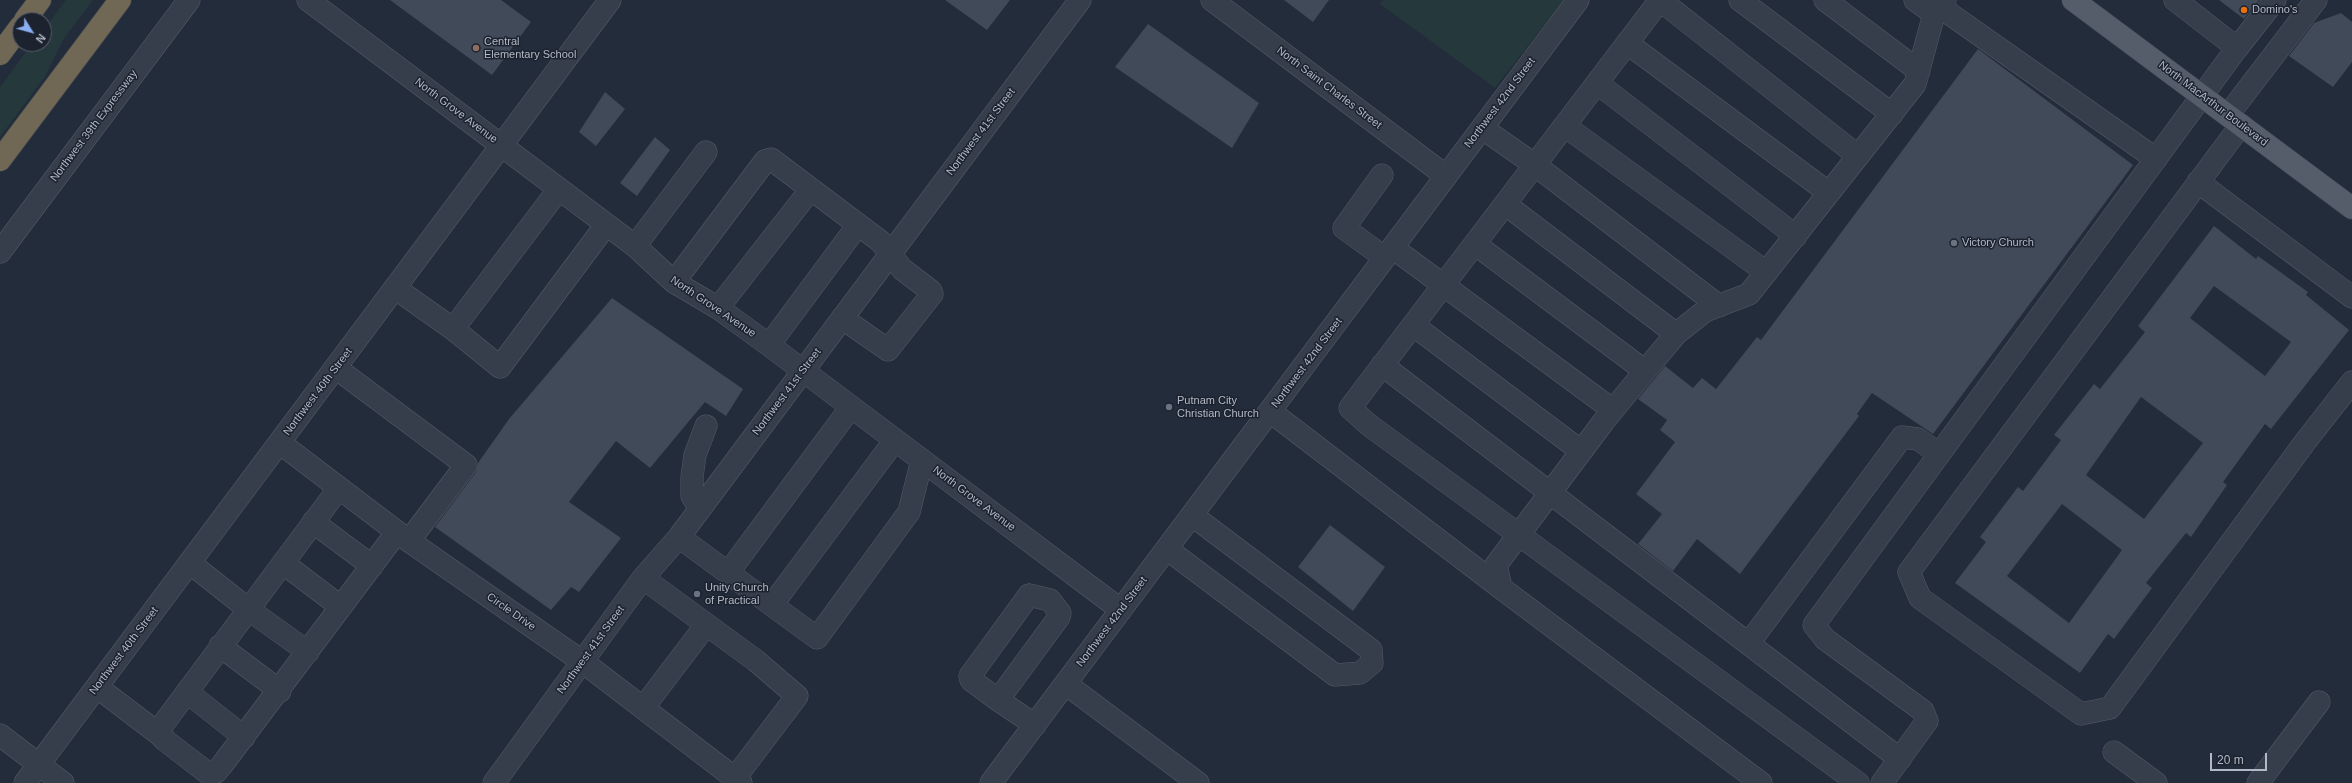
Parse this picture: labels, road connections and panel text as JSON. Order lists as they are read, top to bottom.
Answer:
{
  "streets": {
    "main road": ["North MacArthur Boulevard"],
    "street": [
      "North Saint Charles Street",
      "Northwest 42nd Street",
      "North Grove Avenue",
      "Northwest 39th Expressway",
      "Northwest 41st Street",
      "Northwest 40th Street",
      "Circle Drive"
    ]
  },
  "crossings": [
    ["North Saint Charles Street", "Northwest 42nd Street"],
    ["Northwest 42nd Street", "North Grove Avenue"],
    ["North Grove Avenue", "Northwest 41st Street"],
    ["North Grove Avenue", "Northwest 40th Street"],
    ["Northwest 41st Street", "Circle Drive"],
    ["Northwest 40th Street", "Circle Drive"]
  ],
  "places": [
    "Domino's",
    "Central Elementary School",
    "Victory Church",
    "Putnam City Christian Church",
    "Unity Church of Practical"
  ],
  "scale_bar": "20 m",
  "north": "bottom right"
}
